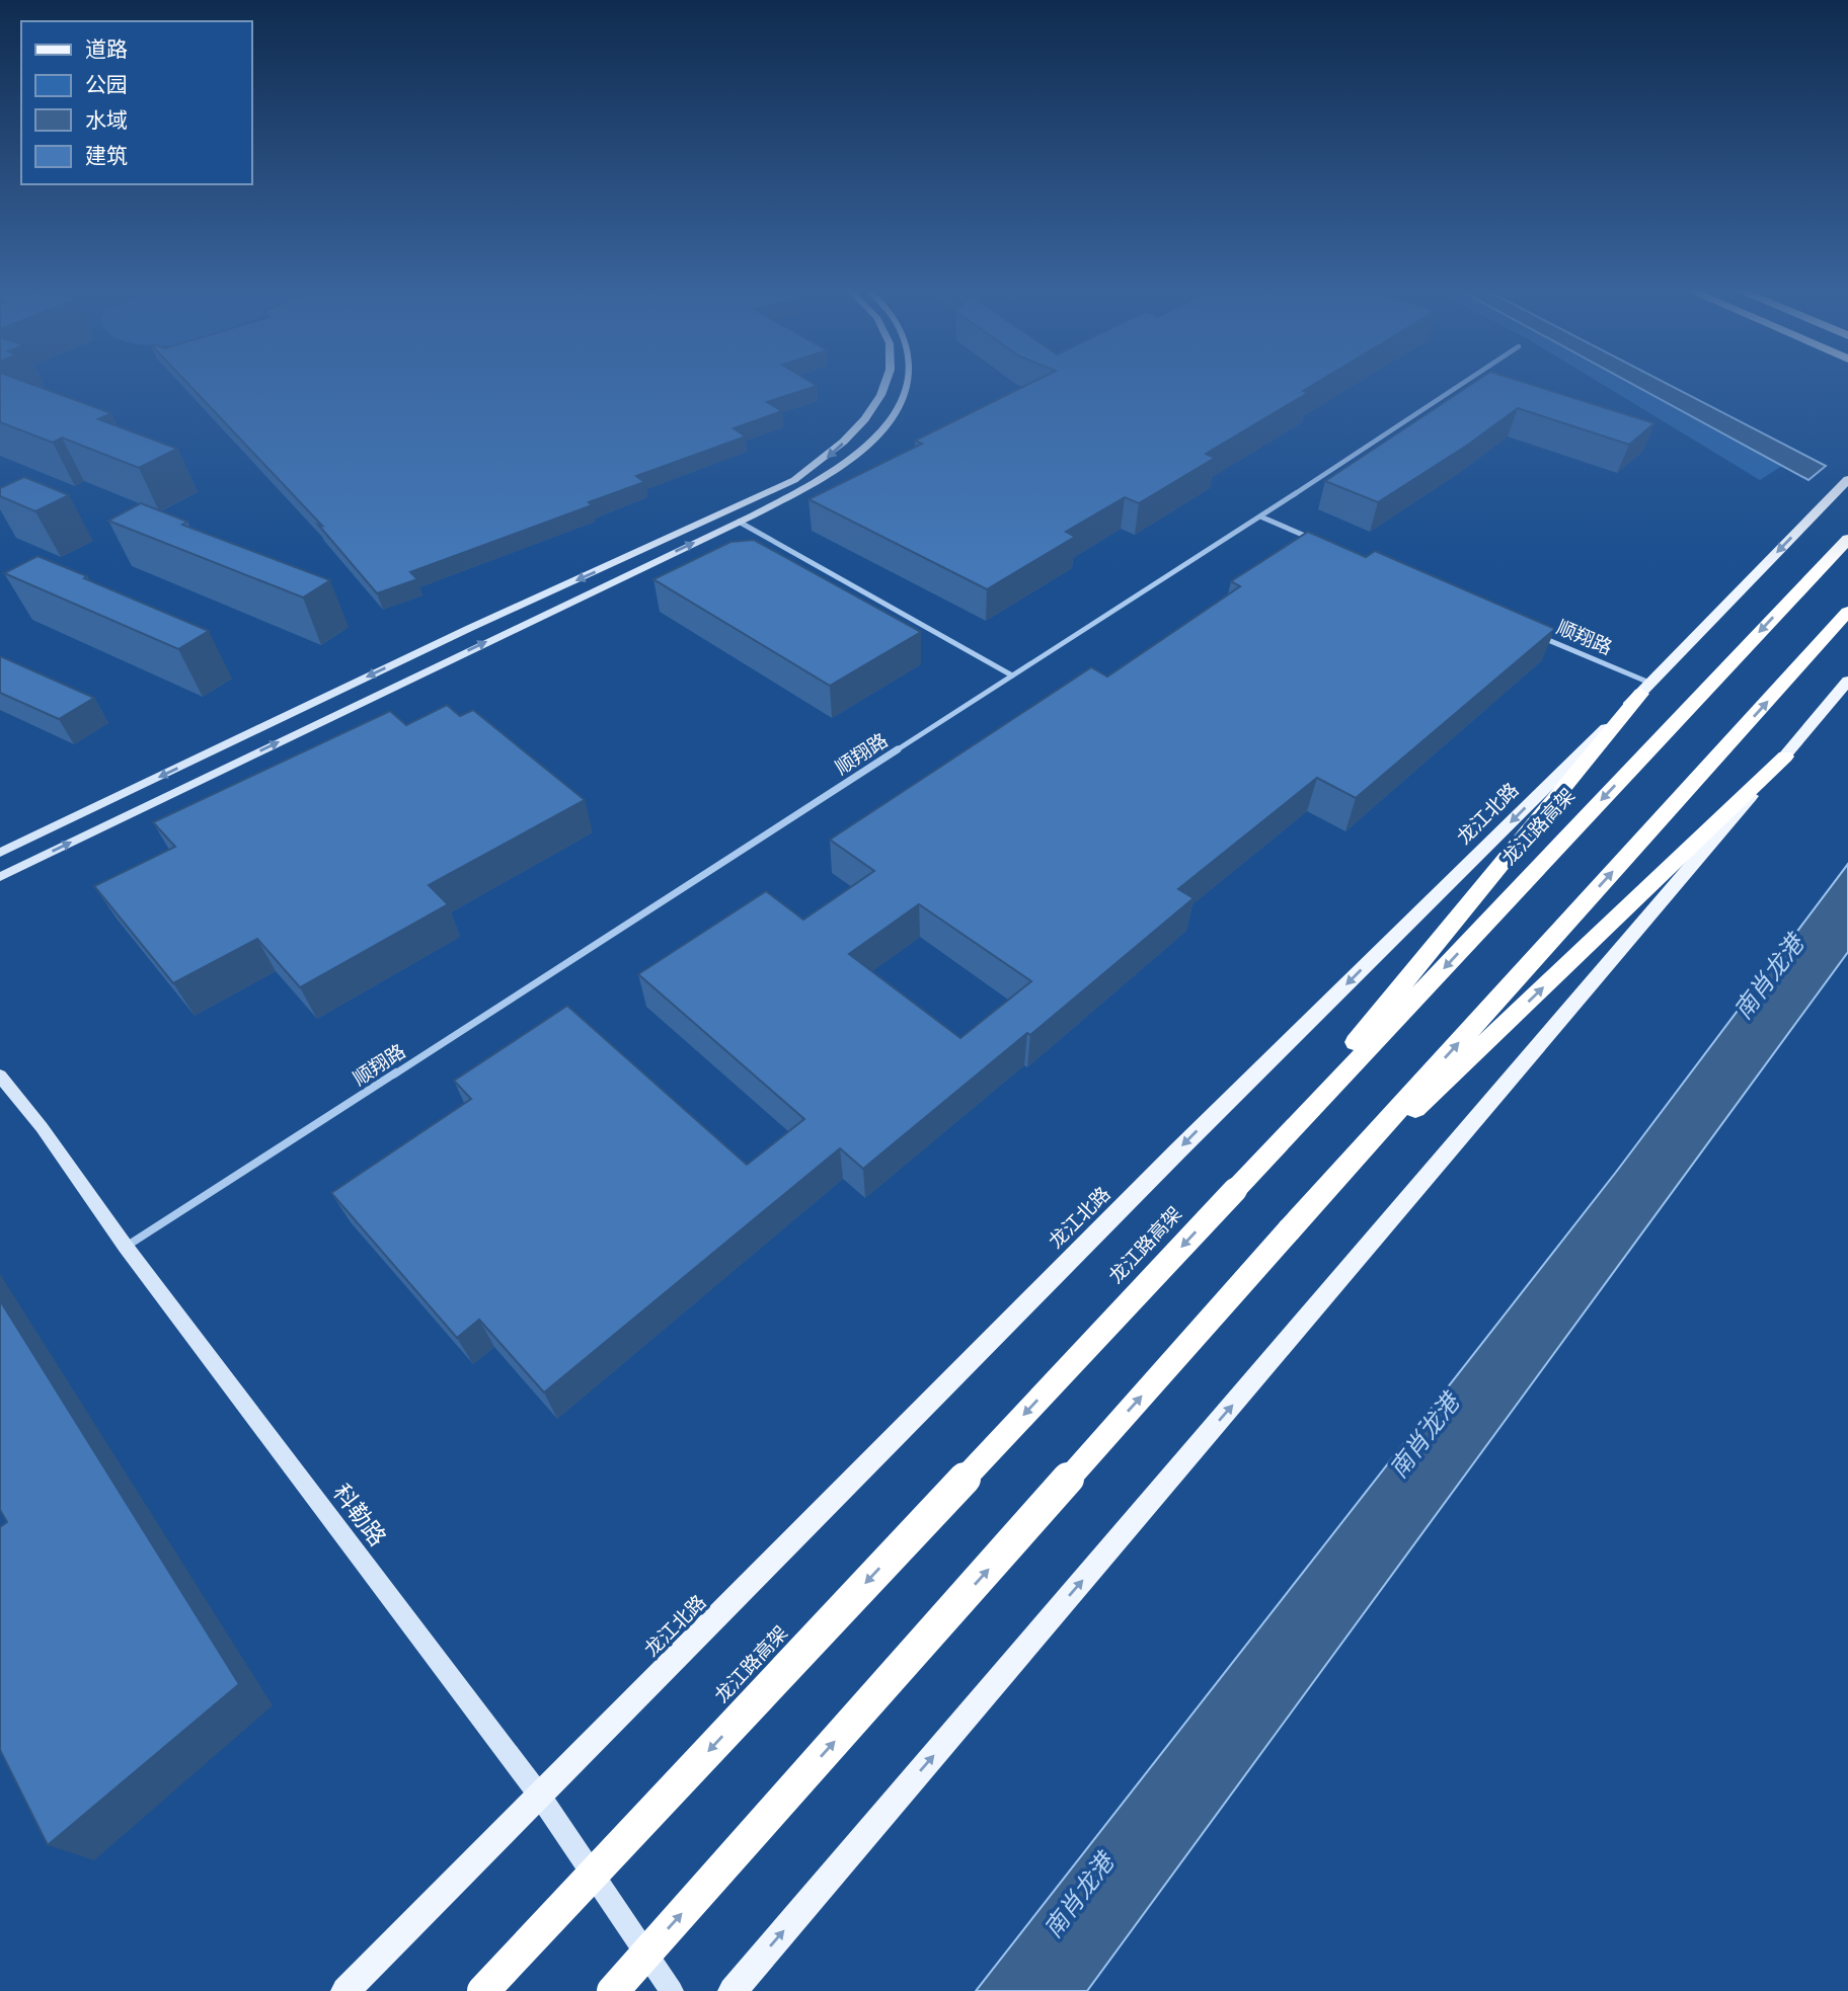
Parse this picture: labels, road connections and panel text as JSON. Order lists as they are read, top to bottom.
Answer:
{
  "streets": {
    "highway": ["龙江路高架"],
    "main road": ["龙江北路"],
    "street": ["顺翔路", "科勒路"]
  },
  "crossings": [
    ["顺翔路", "龙江北路"],
    ["顺翔路", "科勒路"],
    ["龙江北路", "科勒路"]
  ],
  "one_way": ["龙江北路"],
  "water": ["南肖龙港"],
  "legend": [
    "道路",
    "公园",
    "水域",
    "建筑"
  ]
}
